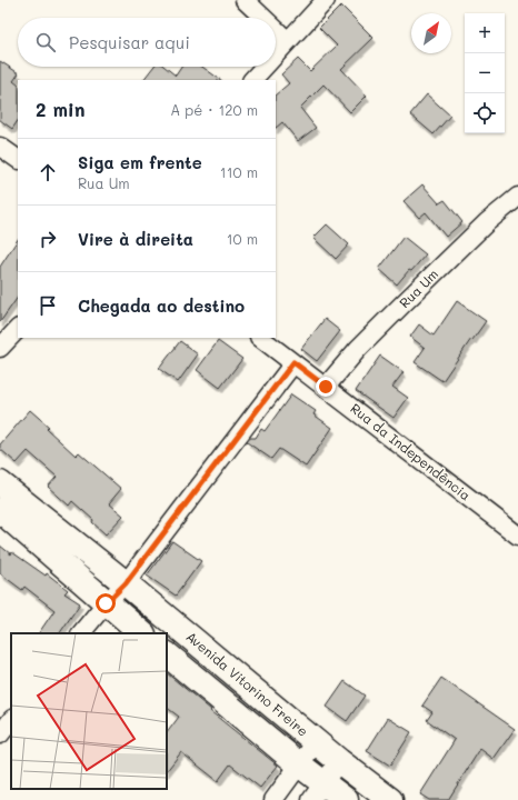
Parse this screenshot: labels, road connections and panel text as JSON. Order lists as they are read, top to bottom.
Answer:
{
  "streets": {
    "street": ["Rua Um", "Rua da Independência", "Avenida Vitorino Freire"]
  },
  "crossings": [
    ["Rua Um", "Rua da Independência"]
  ],
  "north": "top right",
  "page": {
    "map_buttons": ["+", "−"],
    "search": "Pesquisar aqui",
    "heading": ["2 min", "A pé · 120 m"],
    "list": [
      ["Siga em frente", "Rua Um", "110 m"],
      ["Vire à direita", "10 m"],
      "Chegada ao destino"
    ]
  }
}
